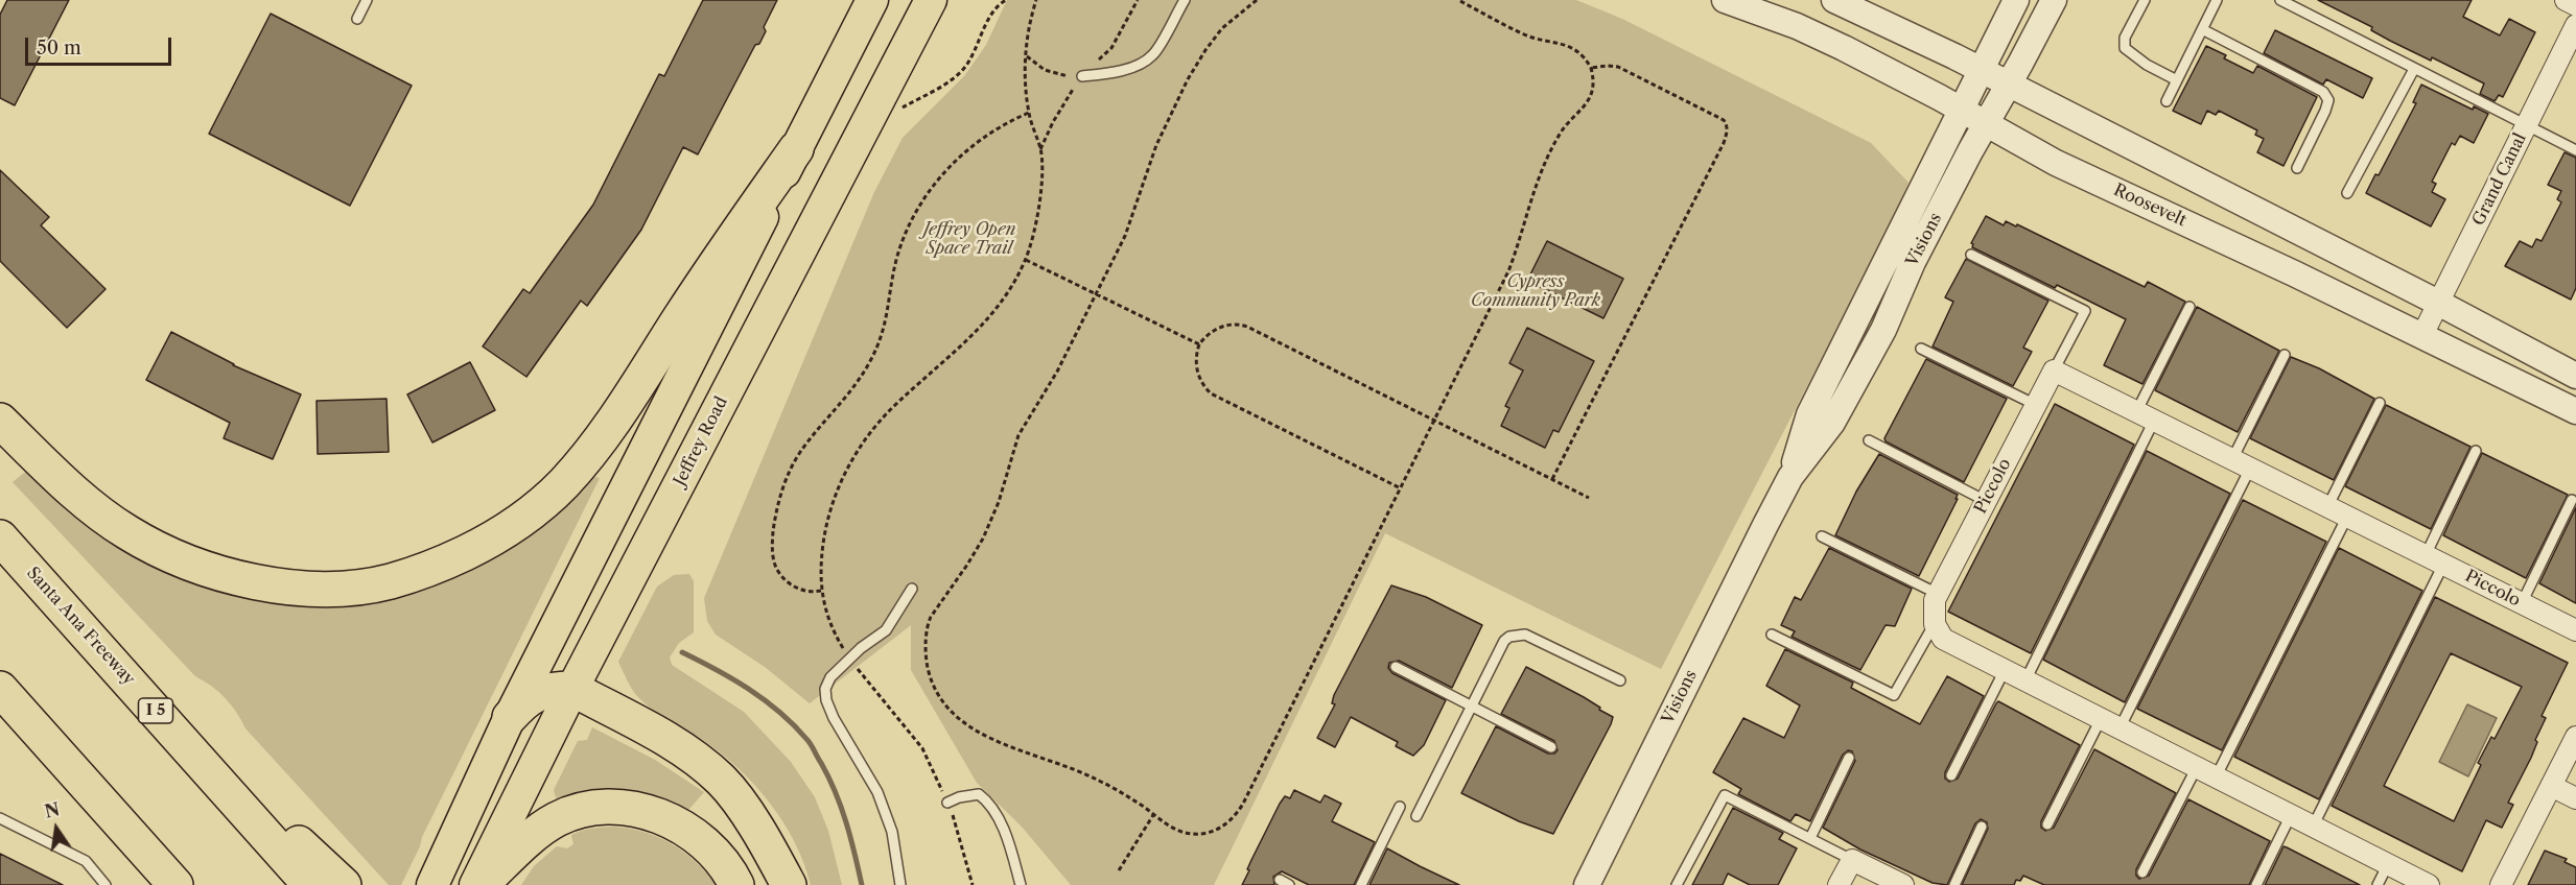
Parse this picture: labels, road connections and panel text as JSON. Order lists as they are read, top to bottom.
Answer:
{
  "streets": {
    "highway": ["Santa Ana Freeway", "I 5"],
    "main road": ["Jeffrey Road"],
    "street": [
      "Grand Canal",
      "Roosevelt",
      "Visions",
      "Piccolo"
    ]
  },
  "crossings": [
    ["Grand Canal", "Roosevelt"],
    ["Roosevelt", "Visions"]
  ],
  "parks": ["Jeffrey Open Space Trail", "Cypress Community Park"],
  "scale_bar": "50 m",
  "north": "top"
}
